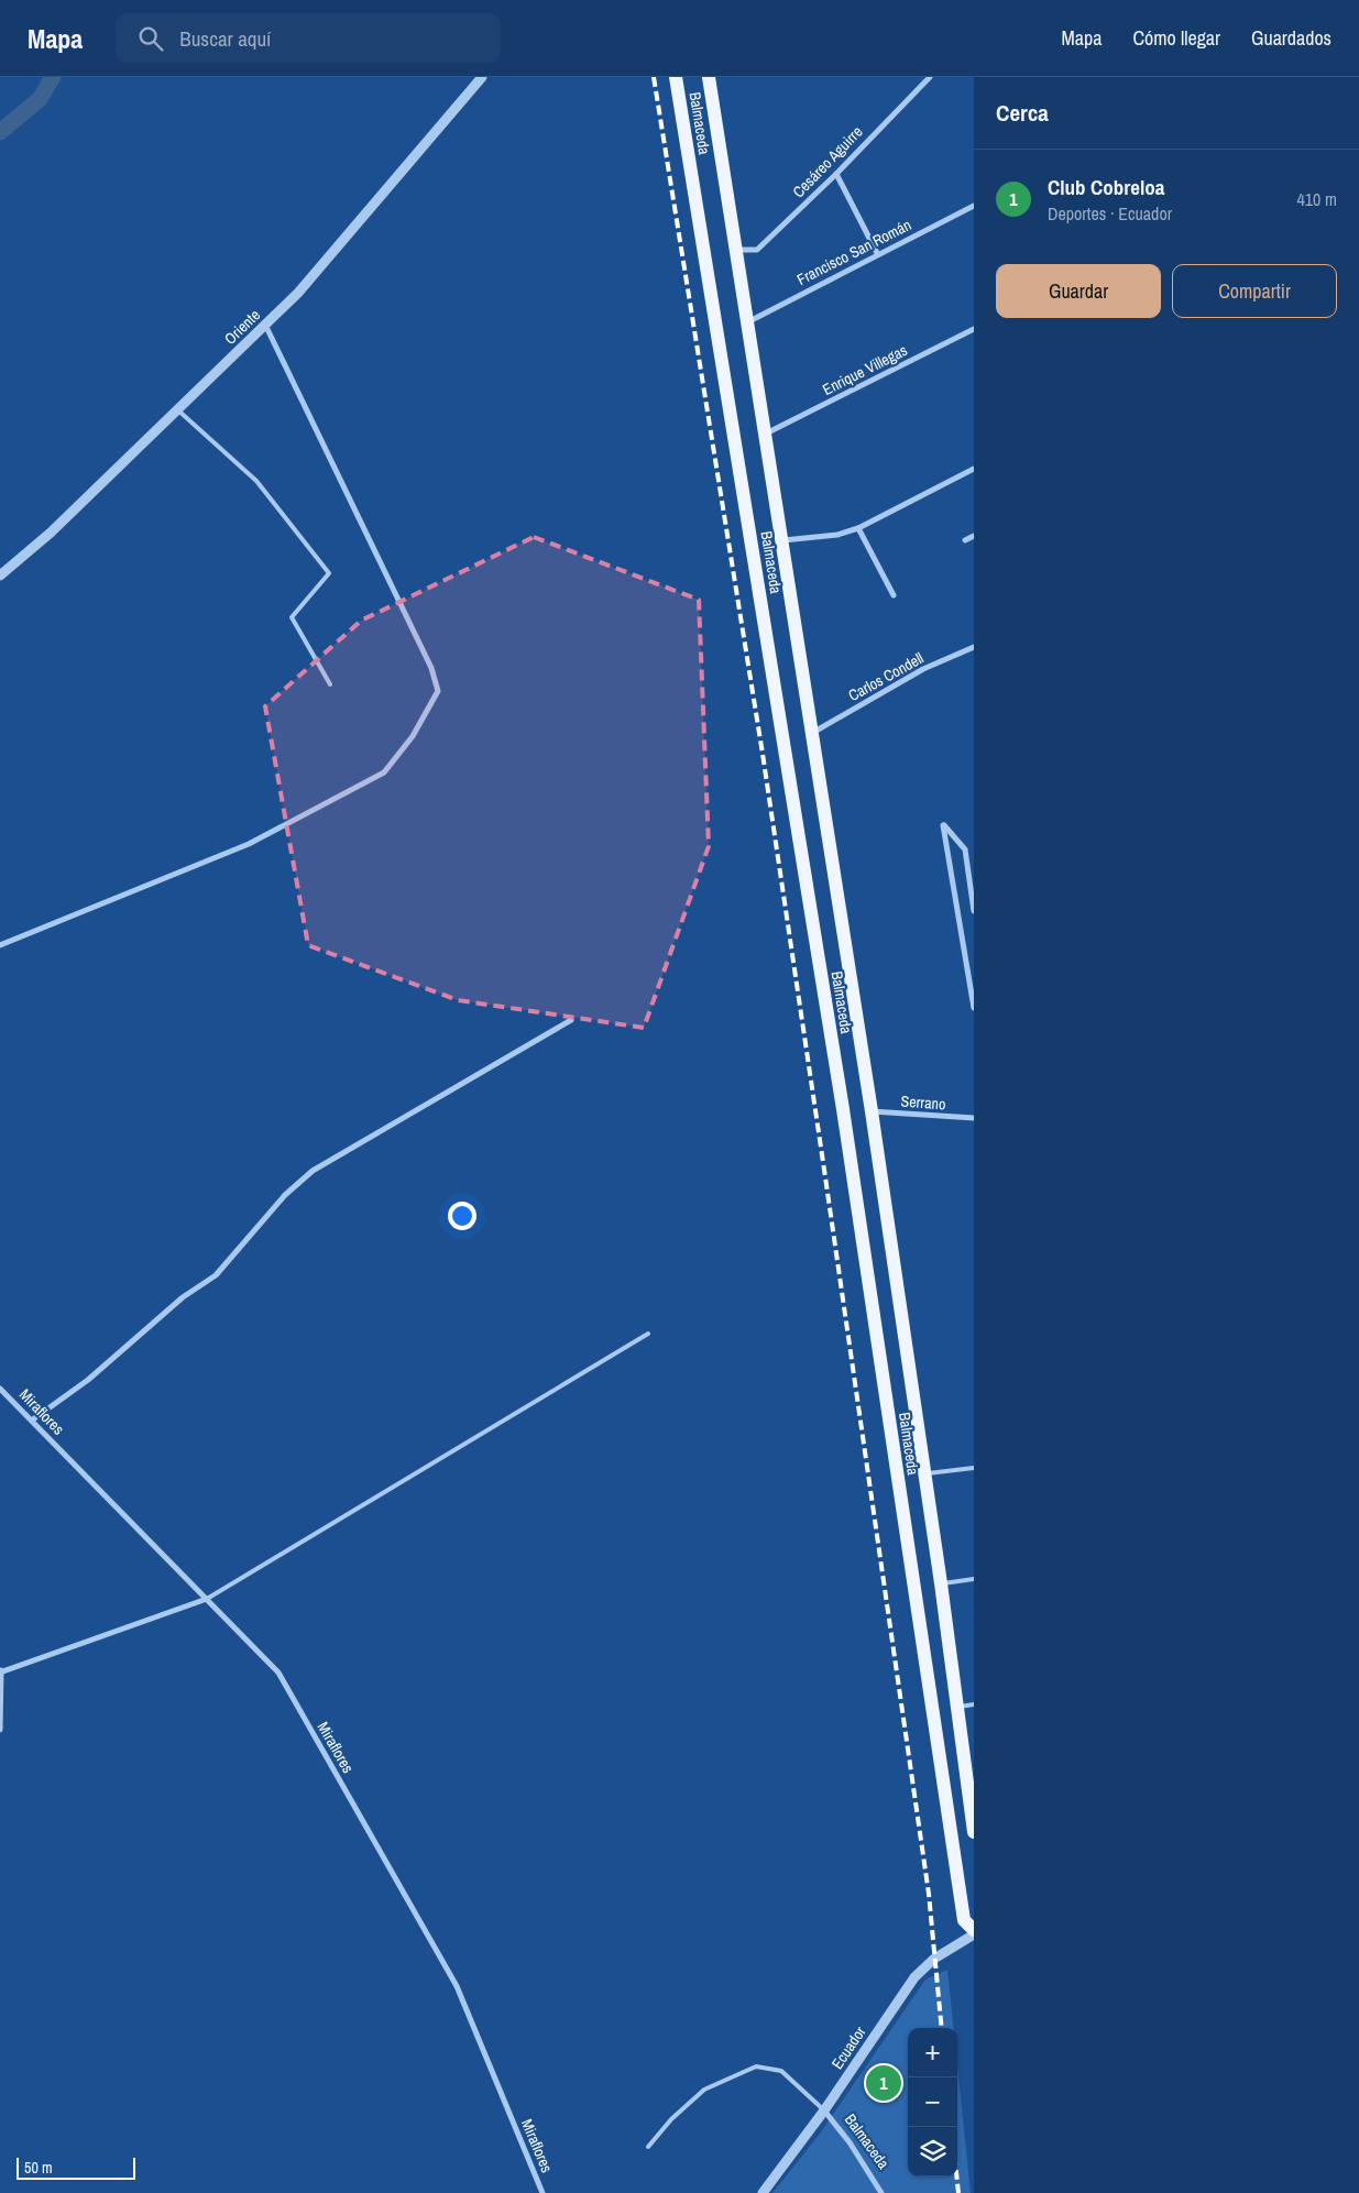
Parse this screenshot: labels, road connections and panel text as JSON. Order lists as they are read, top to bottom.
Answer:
{
  "streets": {
    "main road": ["Balmaceda"],
    "street": [
      "Cesáreo Aguirre",
      "Francisco San Román",
      "Oriente",
      "Enrique Villegas",
      "Carlos Condell",
      "Serrano",
      "Miraflores",
      "Ecuador"
    ]
  },
  "crossings": [
    ["Balmaceda", "Cesáreo Aguirre"],
    ["Balmaceda", "Francisco San Román"],
    ["Balmaceda", "Enrique Villegas"],
    ["Balmaceda", "Carlos Condell"],
    ["Balmaceda", "Serrano"],
    ["Balmaceda", "Ecuador"]
  ],
  "scale_bar": "50 m",
  "page": {
    "header": "Mapa",
    "search": "Buscar aquí",
    "nav": ["Mapa", "Cómo llegar", "Guardados"],
    "heading": "Cerca",
    "list": [
      {
        "mark": "1",
        "name": "Club Cobreloa",
        "note": "Deportes · Ecuador",
        "value": "410 m"
      }
    ],
    "buttons": ["Guardar", "Compartir"],
    "map_buttons": ["+", "−"],
    "pins": "1",
    "scale": "50 m"
  }
}
